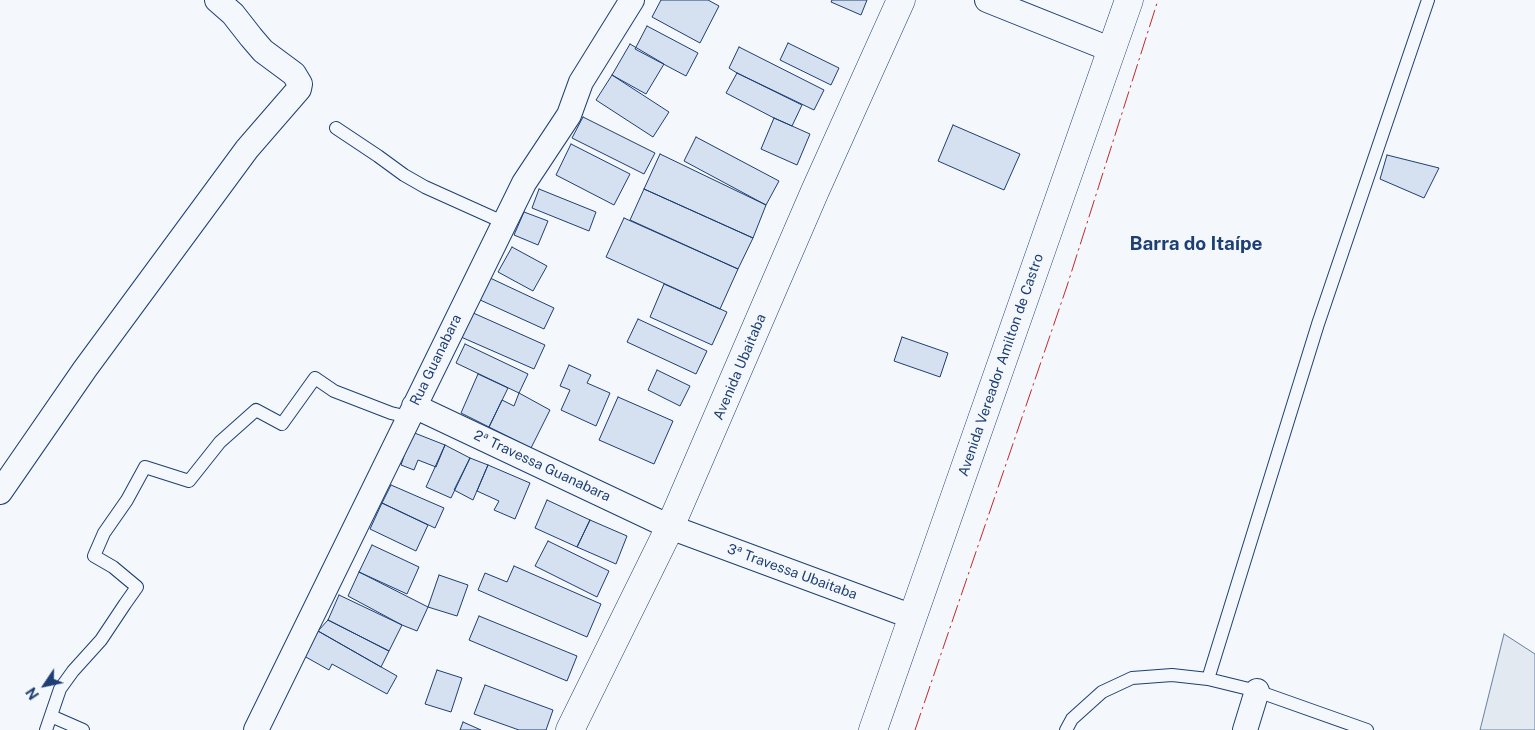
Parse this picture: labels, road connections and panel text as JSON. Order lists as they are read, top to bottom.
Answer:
{
  "streets": {
    "main road": ["Avenida Vereador Amilton de Castro", "Avenida Ubaitaba"],
    "street": ["Rua Guanabara", "2ª Travessa Guanabara", "3ª Travessa Ubaitaba"]
  },
  "crossings": [
    ["Rua Guanabara", "2ª Travessa Guanabara"],
    ["Avenida Vereador Amilton de Castro", "3ª Travessa Ubaitaba"],
    ["Avenida Ubaitaba", "2ª Travessa Guanabara"],
    ["Avenida Ubaitaba", "3ª Travessa Ubaitaba"],
    ["2ª Travessa Guanabara", "3ª Travessa Ubaitaba"]
  ],
  "districts": ["Barra do Itaípe"],
  "north": "bottom left"
}
